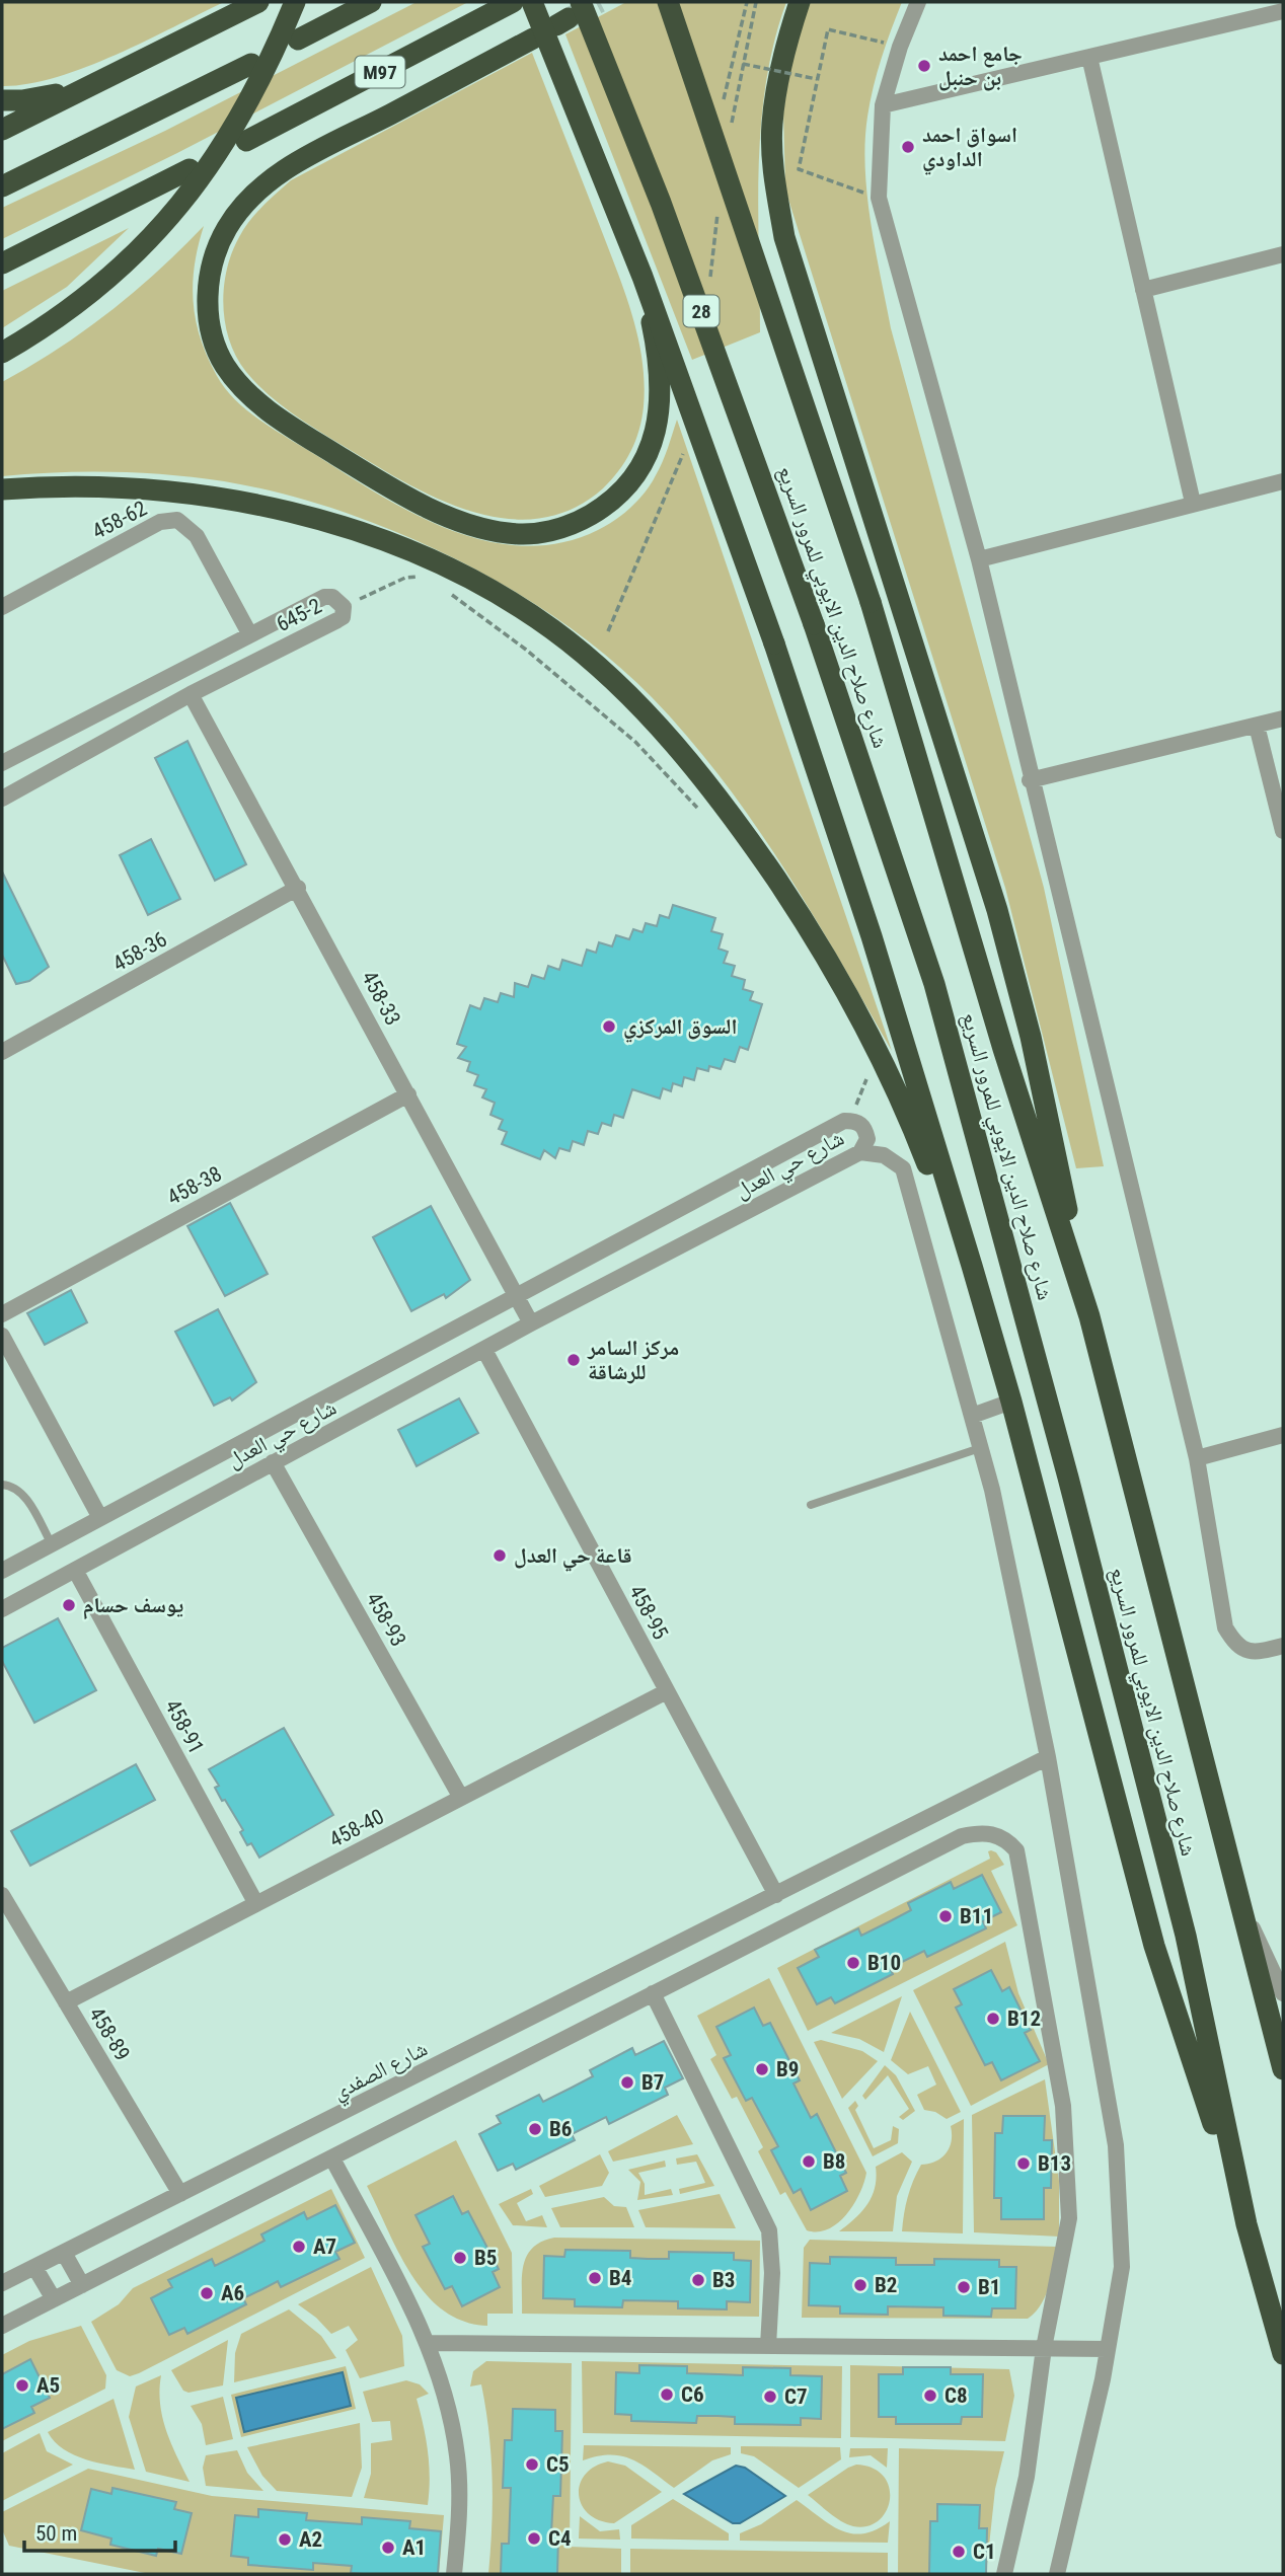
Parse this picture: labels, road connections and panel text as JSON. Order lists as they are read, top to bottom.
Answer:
{
  "streets": {
    "highway": ["M97", "28", "شارع صلاح الدين الايوبي للمرور السريع"],
    "street": [
      "458-62",
      "645-2",
      "458-36",
      "458-33",
      "شارع حي العدل",
      "458-38",
      "458-95",
      "458-93",
      "458-91",
      "458-40",
      "458-89",
      "شارع الصفدي"
    ]
  },
  "crossings": [
    ["458-62", "645-2"],
    ["645-2", "458-33"],
    ["458-36", "458-33"],
    ["458-33", "شارع حي العدل"],
    ["458-33", "458-38"],
    ["شارع حي العدل", "458-95"],
    ["شارع حي العدل", "458-93"],
    ["شارع حي العدل", "458-91"],
    ["458-95", "458-40"],
    ["458-95", "شارع الصفدي"],
    ["458-93", "458-40"],
    ["458-91", "458-40"],
    ["458-40", "458-89"],
    ["458-89", "شارع الصفدي"]
  ],
  "places": [
    "جامع احمد بن حنبل",
    "اسواق احمد الداودي",
    "السوق المركزي",
    "مركز السامر للرشاقة",
    "قاعة حي العدل",
    "يوسف حسام",
    "B11",
    "B10",
    "B12",
    "B9",
    "B7",
    "B6",
    "B8",
    "B13",
    "A7",
    "B5",
    "B4",
    "B3",
    "B2",
    "B1",
    "A6",
    "A5",
    "C6",
    "C8",
    "C7",
    "C5",
    "C4",
    "A2",
    "A1",
    "C1"
  ],
  "scale_bar": "50 m"
}
